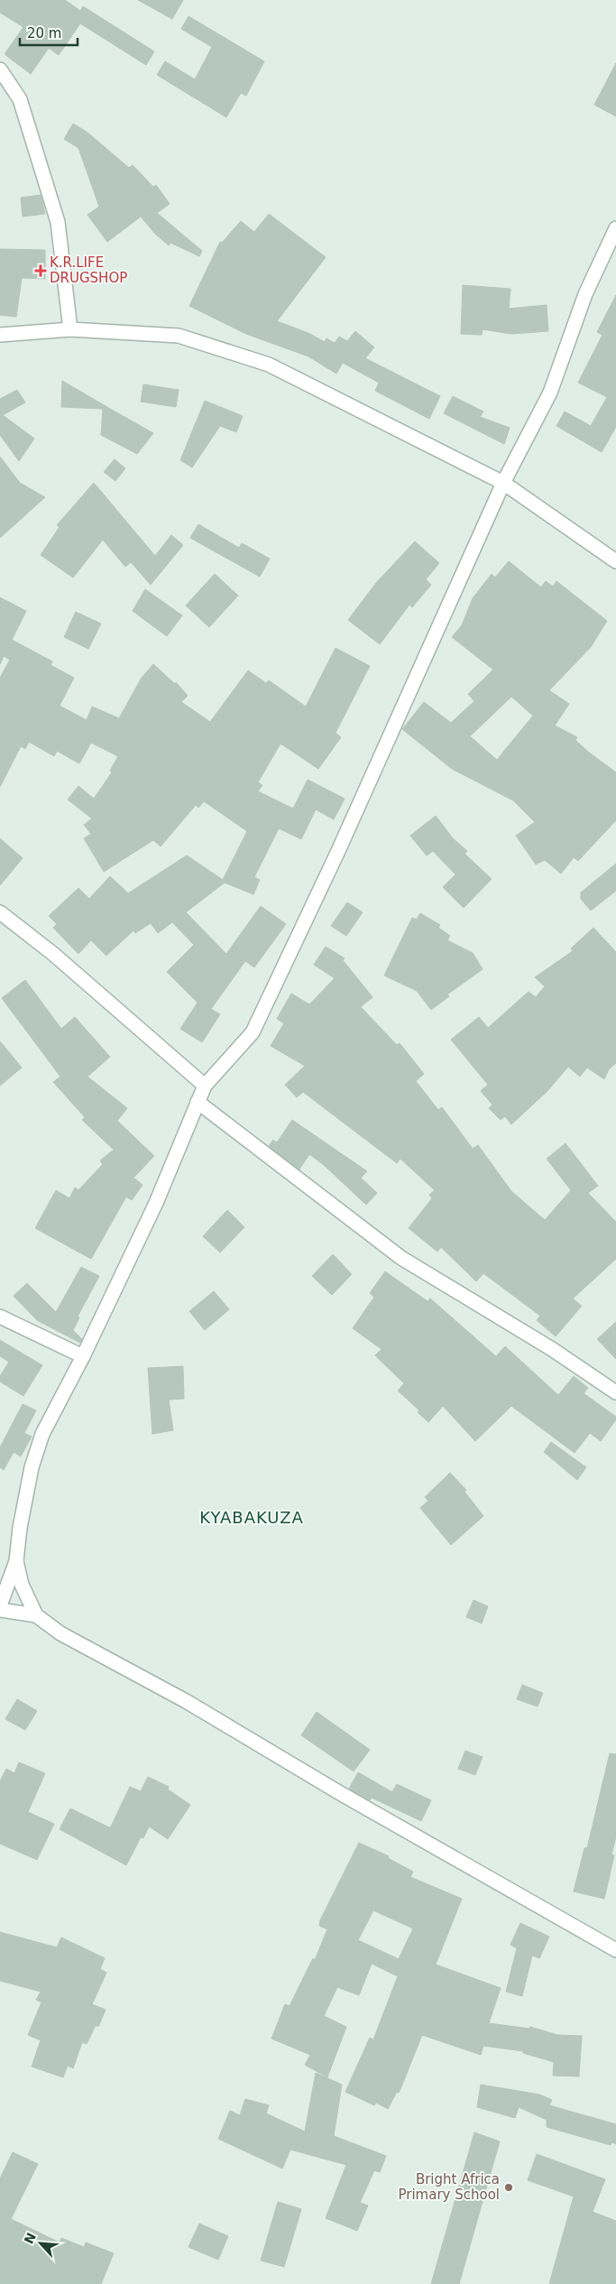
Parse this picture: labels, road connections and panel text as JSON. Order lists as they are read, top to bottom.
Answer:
{
  "districts": ["KYABAKUZA"],
  "places": {
    "health": ["K.R.LIFE DRUGSHOP"],
    "other": ["Bright Africa Primary School"]
  },
  "scale_bar": "20 m",
  "north": "top left"
}
